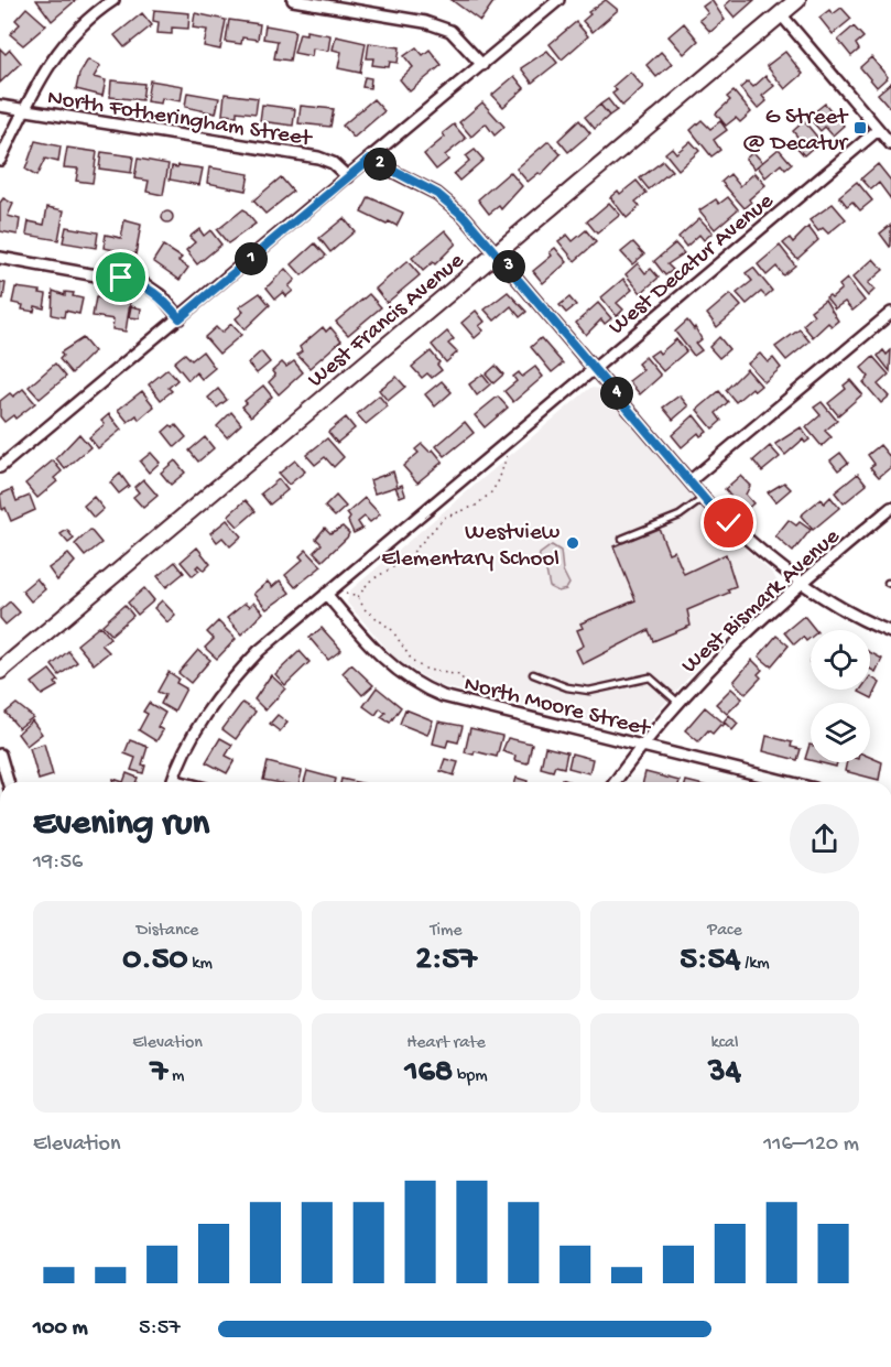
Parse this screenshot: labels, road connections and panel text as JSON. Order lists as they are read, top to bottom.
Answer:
{
  "streets": {
    "main road": ["West Francis Avenue"],
    "street": [
      "North Fotheringham Street",
      "West Decatur Avenue",
      "West Bismark Avenue",
      "North Moore Street"
    ]
  },
  "crossings": [
    ["West Decatur Avenue", "North Moore Street"],
    ["West Bismark Avenue", "North Moore Street"]
  ],
  "places": {
    "transit": ["G Street @ Decatur"],
    "other": ["Westview Elementary School"]
  },
  "page": {
    "pins": [
      "2",
      "1",
      "3",
      "4"
    ],
    "heading": ["Evening run", "19:56"],
    "stats": [
      ["Distance", "0.50 km"],
      ["Time", "2:57"],
      ["Pace", "5:54 /km"],
      ["Elevation", "7 m"],
      ["Heart rate", "168 bpm"],
      ["kcal", "34"]
    ],
    "chart": ["Elevation", "116–120 m"],
    "list": [
      {
        "name": "100 m",
        "note": "5:57"
      }
    ]
  }
}
